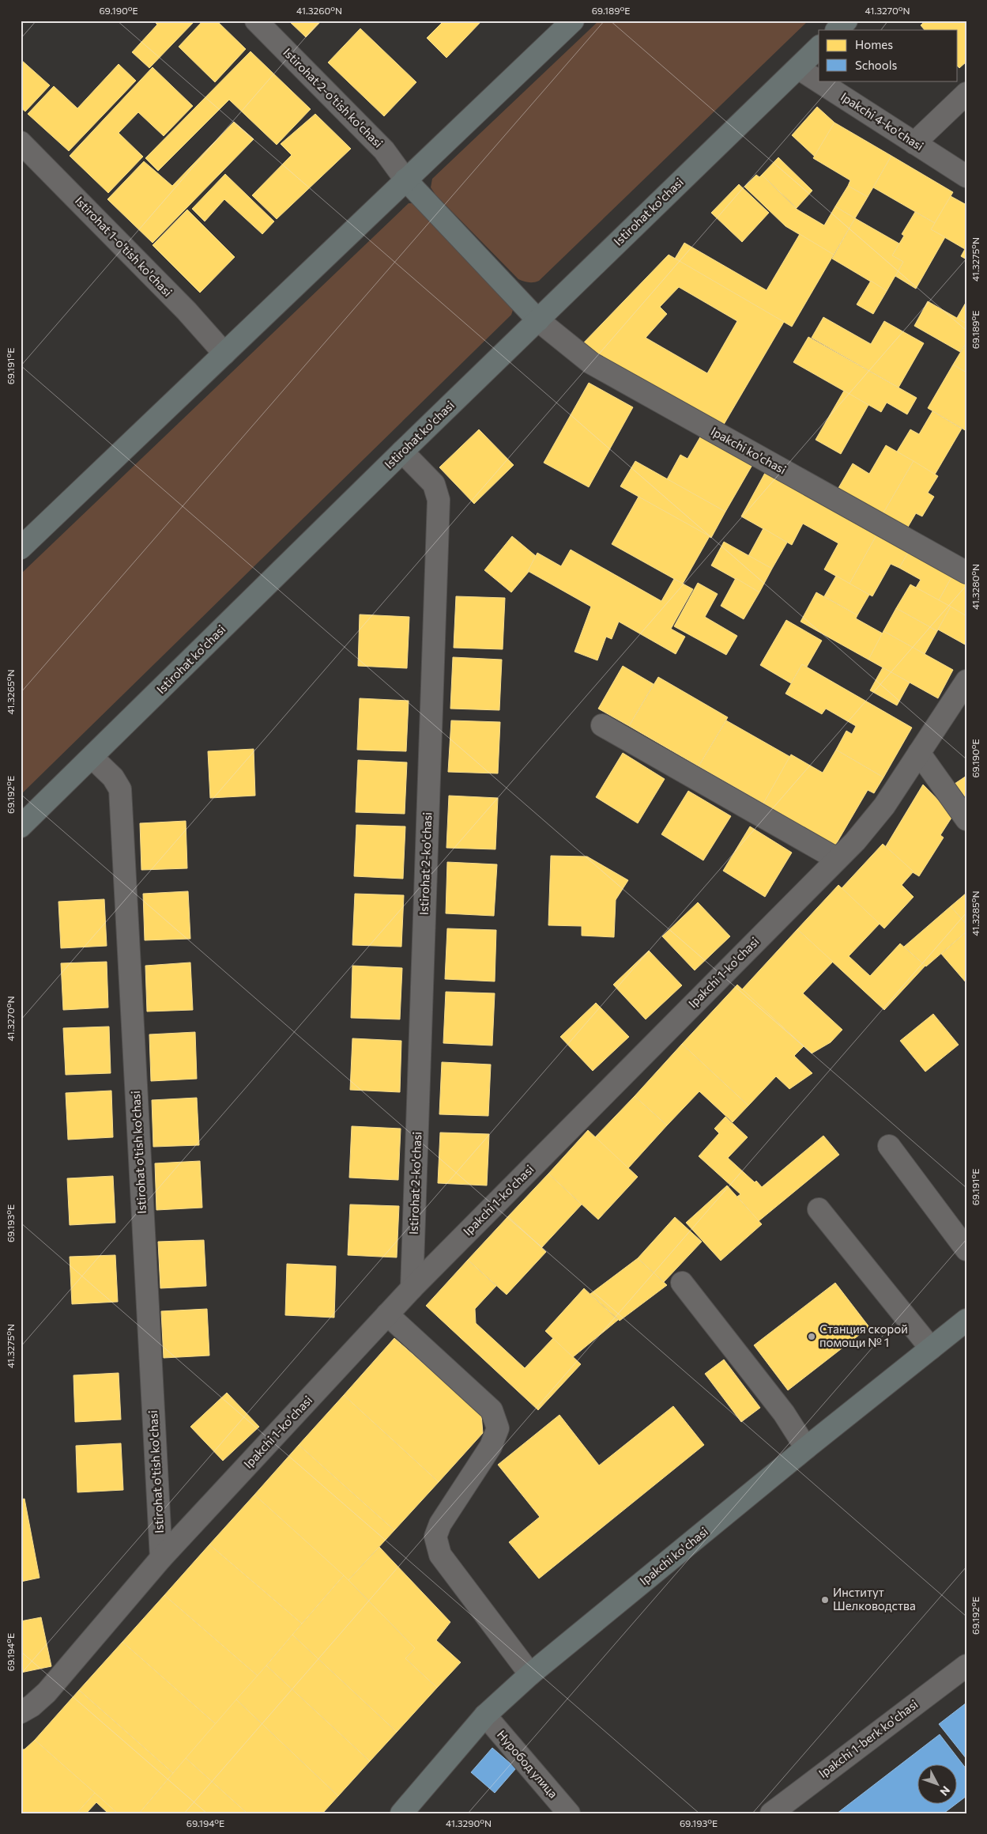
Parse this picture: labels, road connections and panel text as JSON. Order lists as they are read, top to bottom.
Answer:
{
  "streets": {
    "main road": ["Istirohat ko'chasi", "Ipakchi ko'chasi"],
    "street": [
      "Istirohat 2-o'tish ko'chasi",
      "Ipakchi 4-ko'chasi",
      "Istirohat 1-o'tish ko'chasi",
      "Istirohat 2-ko'chasi",
      "Ipakchi 1-ko'chasi",
      "Istirohat o'tish ko'chasi",
      "Ipakchi 1-berk ko'chasi",
      "Нуробод улица"
    ]
  },
  "crossings": [
    ["Ipakchi 4-ko'chasi", "Istirohat ko'chasi"],
    ["Istirohat ko'chasi", "Ipakchi ko'chasi"],
    ["Istirohat ko'chasi", "Istirohat 2-ko'chasi"],
    ["Istirohat ko'chasi", "Istirohat o'tish ko'chasi"],
    ["Ipakchi ko'chasi", "Нуробод улица"],
    ["Istirohat 2-ko'chasi", "Ipakchi 1-ko'chasi"],
    ["Ipakchi 1-ko'chasi", "Istirohat o'tish ko'chasi"]
  ],
  "places": ["Станция скорой помощи № 1", "Институт Шелководства"],
  "legend": ["Homes", "Schools"],
  "north": "bottom right",
  "coordinates": [
    "69.190°E",
    "41.3260°N",
    "69.189°E",
    "41.3270°N",
    "41.3275°N",
    "69.191°E",
    "41.3280°N",
    "41.3265°N",
    "69.192°E",
    "41.3285°N",
    "69.193°E",
    "69.194°E",
    "41.3290°N"
  ]
}
